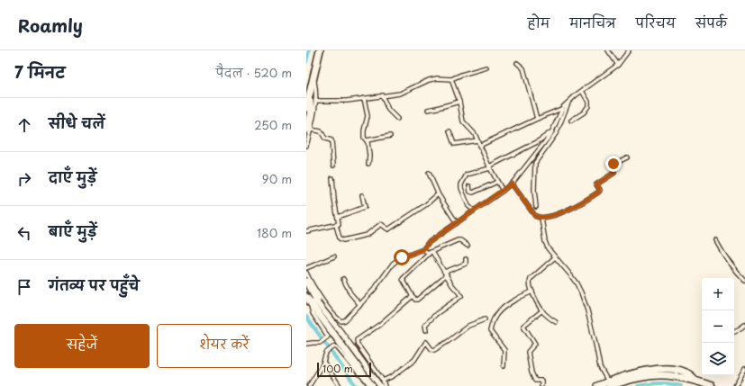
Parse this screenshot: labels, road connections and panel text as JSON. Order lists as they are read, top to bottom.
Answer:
{
  "scale_bar": "100 m",
  "page": {
    "header": "Roamly",
    "nav": [
      "होम",
      "मानचित्र",
      "परिचय",
      "संपर्क"
    ],
    "heading": ["7 मिनट", "पैदल · 520 m"],
    "list": [
      ["सीधे चलें", "250 m"],
      ["दाएँ मुड़ें", "90 m"],
      ["बाएँ मुड़ें", "180 m"],
      "गंतव्य पर पहुँचे"
    ],
    "map_buttons": ["+", "−"],
    "buttons": ["सहेजें", "शेयर करें"],
    "scale": "100 m"
  }
}
